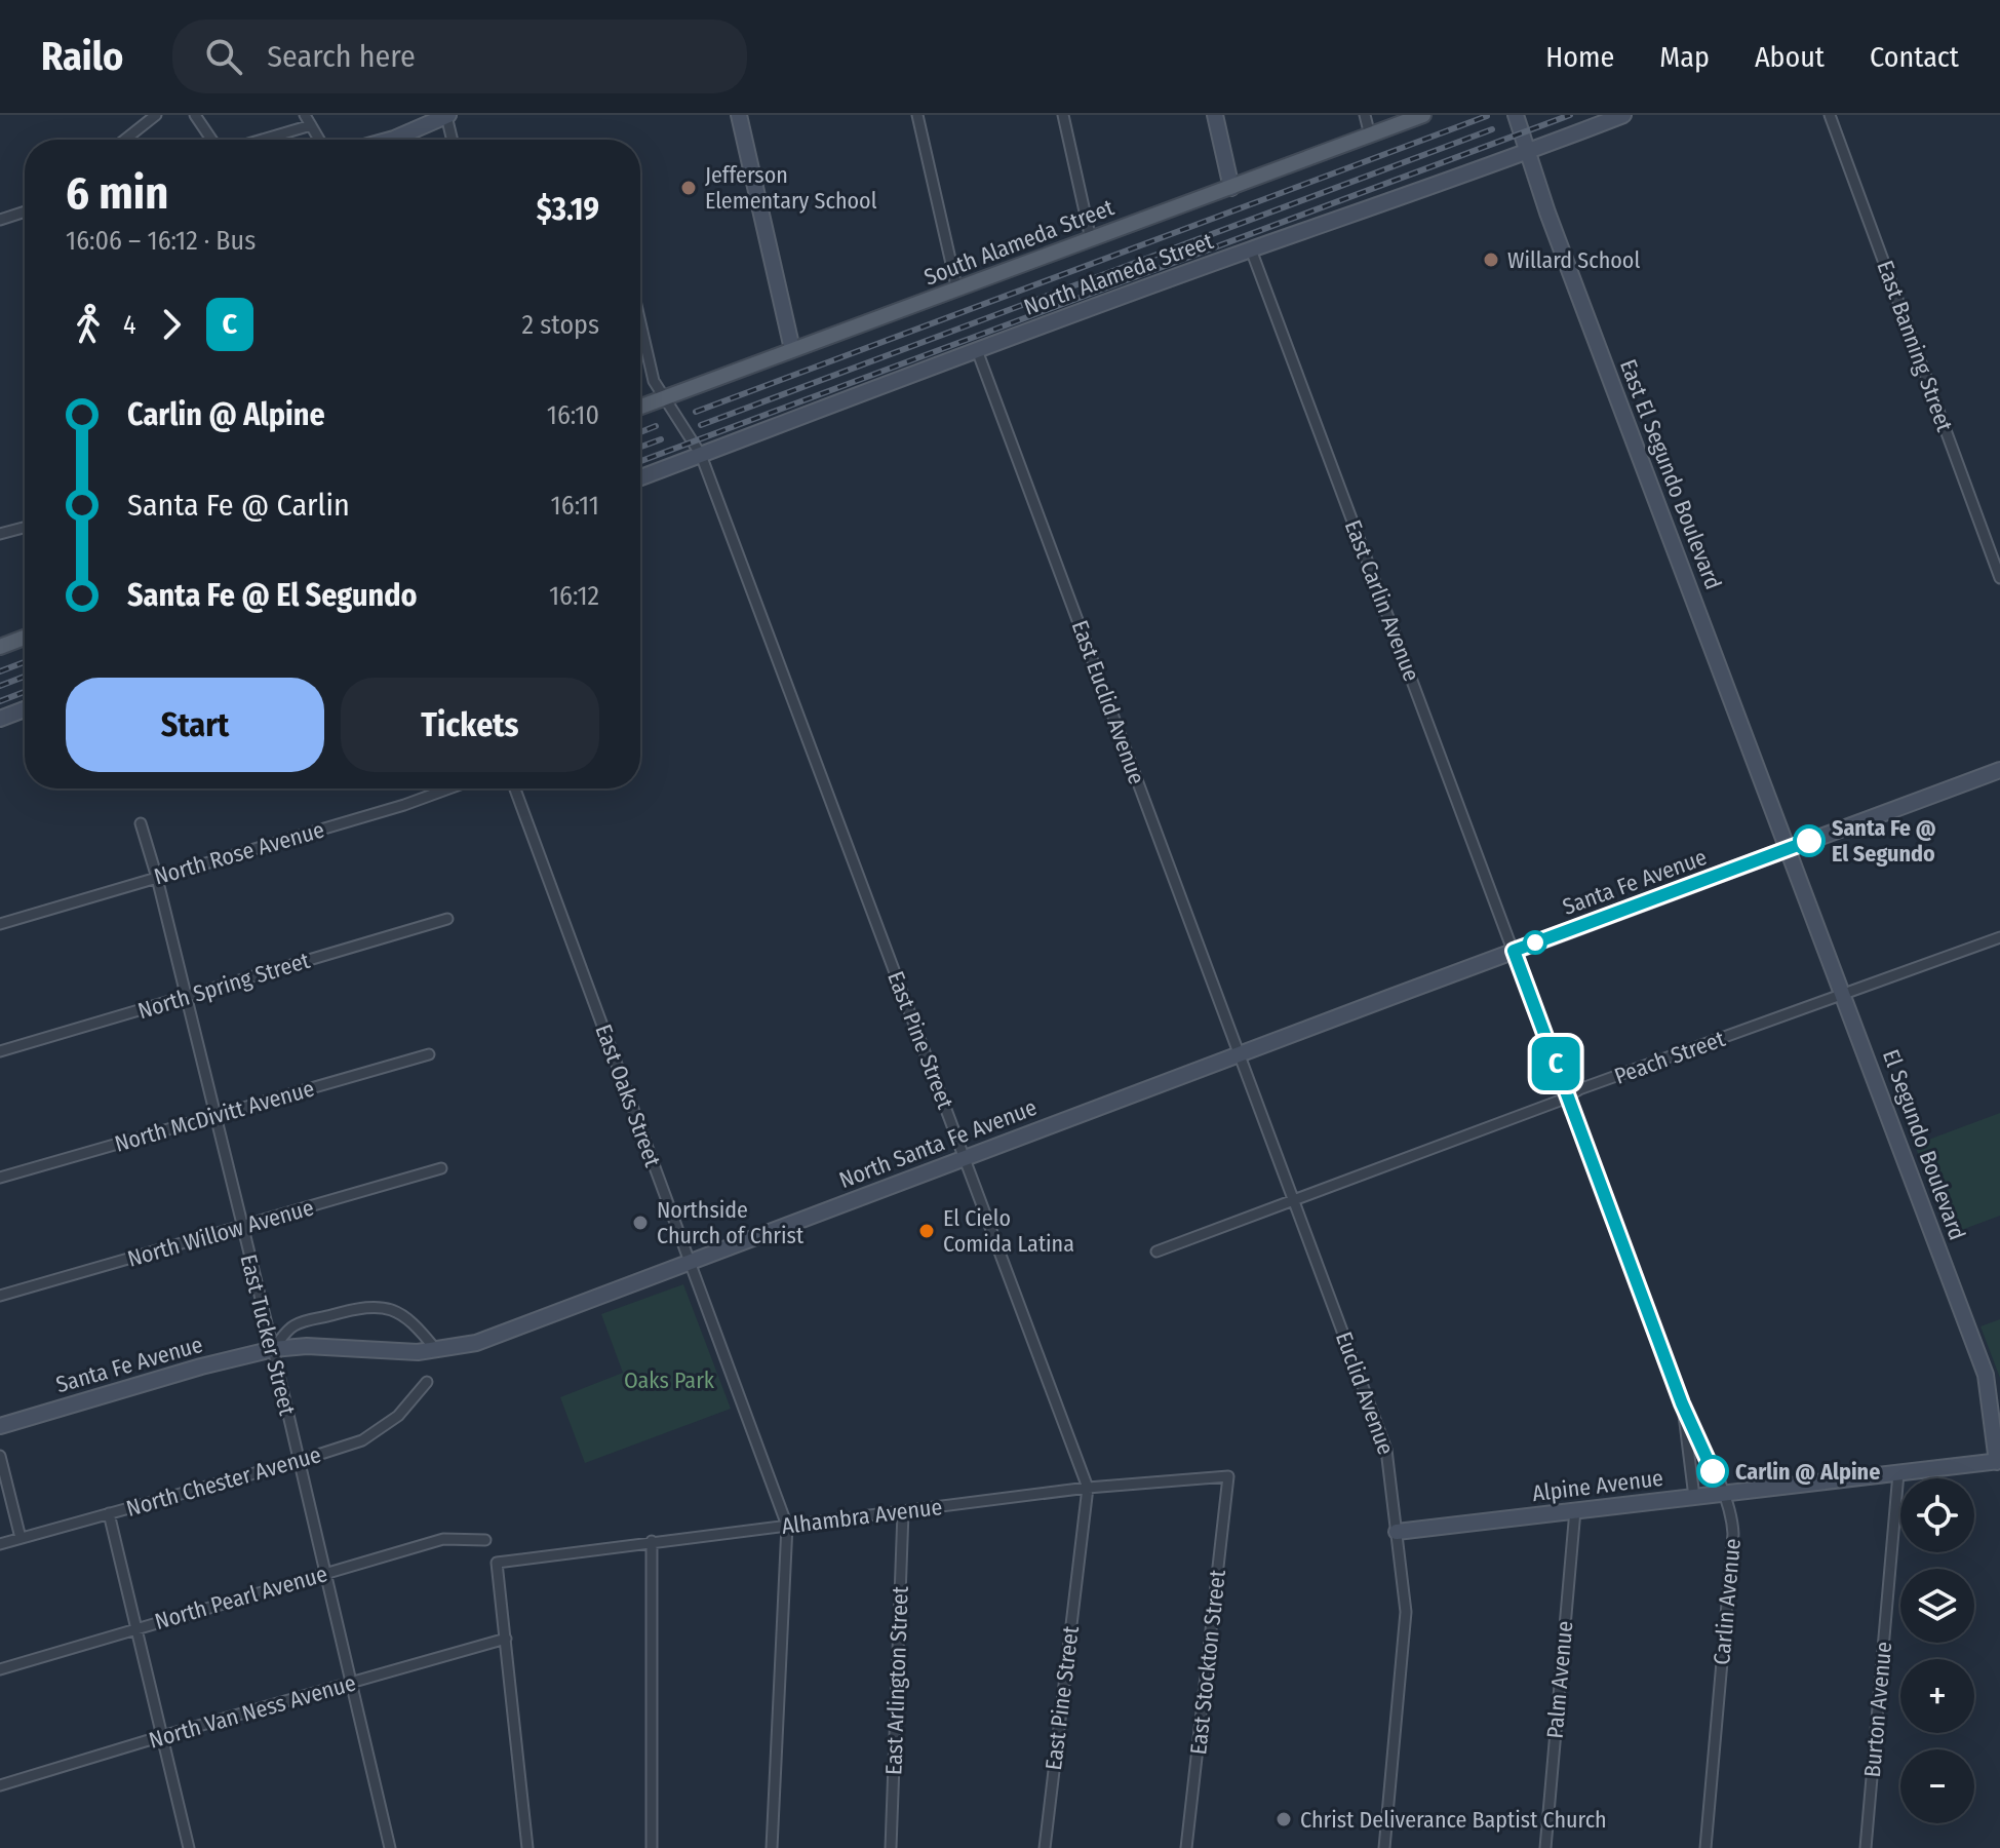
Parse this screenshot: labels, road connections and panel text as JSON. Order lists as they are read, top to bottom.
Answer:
{
  "streets": {
    "main road": ["South Alameda Street"],
    "street": [
      "North Alameda Street",
      "East Banning Street",
      "East El Segundo Boulevard",
      "East Carlin Avenue",
      "East Euclid Avenue",
      "North Rose Avenue",
      "Santa Fe Avenue",
      "North Spring Street",
      "East Pine Street",
      "Peach Street",
      "East Oaks Street",
      "North McDivitt Avenue",
      "North Santa Fe Avenue",
      "El Segundo Boulevard",
      "North Willow Avenue",
      "East Tucker Street",
      "Euclid Avenue",
      "North Chester Avenue",
      "Alpine Avenue",
      "Alhambra Avenue",
      "North Pearl Avenue",
      "Carlin Avenue",
      "East Stockton Street",
      "Palm Avenue",
      "East Arlington Street",
      "Burton Avenue",
      "North Van Ness Avenue"
    ]
  },
  "crossings": [
    ["South Alameda Street", "East Pine Street"],
    ["North Alameda Street", "East El Segundo Boulevard"],
    ["North Alameda Street", "East Carlin Avenue"],
    ["North Alameda Street", "East Euclid Avenue"],
    ["North Alameda Street", "East Pine Street"],
    ["East El Segundo Boulevard", "Santa Fe Avenue"],
    ["East El Segundo Boulevard", "El Segundo Boulevard"],
    ["East Carlin Avenue", "Santa Fe Avenue"],
    ["East Carlin Avenue", "Carlin Avenue"],
    ["East Euclid Avenue", "Santa Fe Avenue"],
    ["East Euclid Avenue", "North Santa Fe Avenue"],
    ["East Euclid Avenue", "Euclid Avenue"],
    ["North Rose Avenue", "East Tucker Street"],
    ["Santa Fe Avenue", "North Santa Fe Avenue"],
    ["Santa Fe Avenue", "El Segundo Boulevard"],
    ["Santa Fe Avenue", "East Tucker Street"],
    ["Santa Fe Avenue", "Euclid Avenue"],
    ["Santa Fe Avenue", "Carlin Avenue"],
    ["North Spring Street", "East Tucker Street"],
    ["East Pine Street", "North Santa Fe Avenue"],
    ["East Pine Street", "Alhambra Avenue"],
    ["Peach Street", "El Segundo Boulevard"],
    ["Peach Street", "Euclid Avenue"],
    ["Peach Street", "Carlin Avenue"],
    ["East Oaks Street", "North Santa Fe Avenue"],
    ["East Oaks Street", "Alhambra Avenue"],
    ["North McDivitt Avenue", "East Tucker Street"],
    ["North Santa Fe Avenue", "East Tucker Street"],
    ["North Santa Fe Avenue", "Euclid Avenue"],
    ["El Segundo Boulevard", "Alpine Avenue"],
    ["North Willow Avenue", "East Tucker Street"],
    ["East Tucker Street", "North Chester Avenue"],
    ["East Tucker Street", "North Pearl Avenue"],
    ["East Tucker Street", "North Van Ness Avenue"],
    ["Euclid Avenue", "Alpine Avenue"],
    ["Alpine Avenue", "Carlin Avenue"],
    ["Alpine Avenue", "Palm Avenue"],
    ["Alpine Avenue", "Burton Avenue"],
    ["Alhambra Avenue", "East Stockton Street"],
    ["Alhambra Avenue", "East Arlington Street"],
    ["Alhambra Avenue", "North Van Ness Avenue"]
  ],
  "parks": ["Oaks Park"],
  "places": [
    "Jefferson Elementary School",
    "Willard School",
    "Santa Fe @ El Segundo",
    "Northside Church of Christ",
    "El Cielo Comida Latina",
    "Carlin @ Alpine",
    "Christ Deliverance Baptist Church"
  ],
  "lines": ["bus line C"],
  "page": {
    "header": "Railo",
    "search": "Search here",
    "nav": [
      "Home",
      "Map",
      "About",
      "Contact"
    ],
    "on_map": "C",
    "heading": ["6 min", "16:06 – 16:12 · Bus", "$3.19"],
    "legs": ["4", "C", "2 stops"],
    "list": [
      {
        "name": "Carlin @ Alpine",
        "value": "16:10"
      },
      {
        "name": "Santa Fe @ Carlin",
        "value": "16:11"
      },
      {
        "name": "Santa Fe @ El Segundo",
        "value": "16:12"
      }
    ],
    "buttons": ["Start", "Tickets"],
    "map_buttons": ["+", "−"]
  }
}
